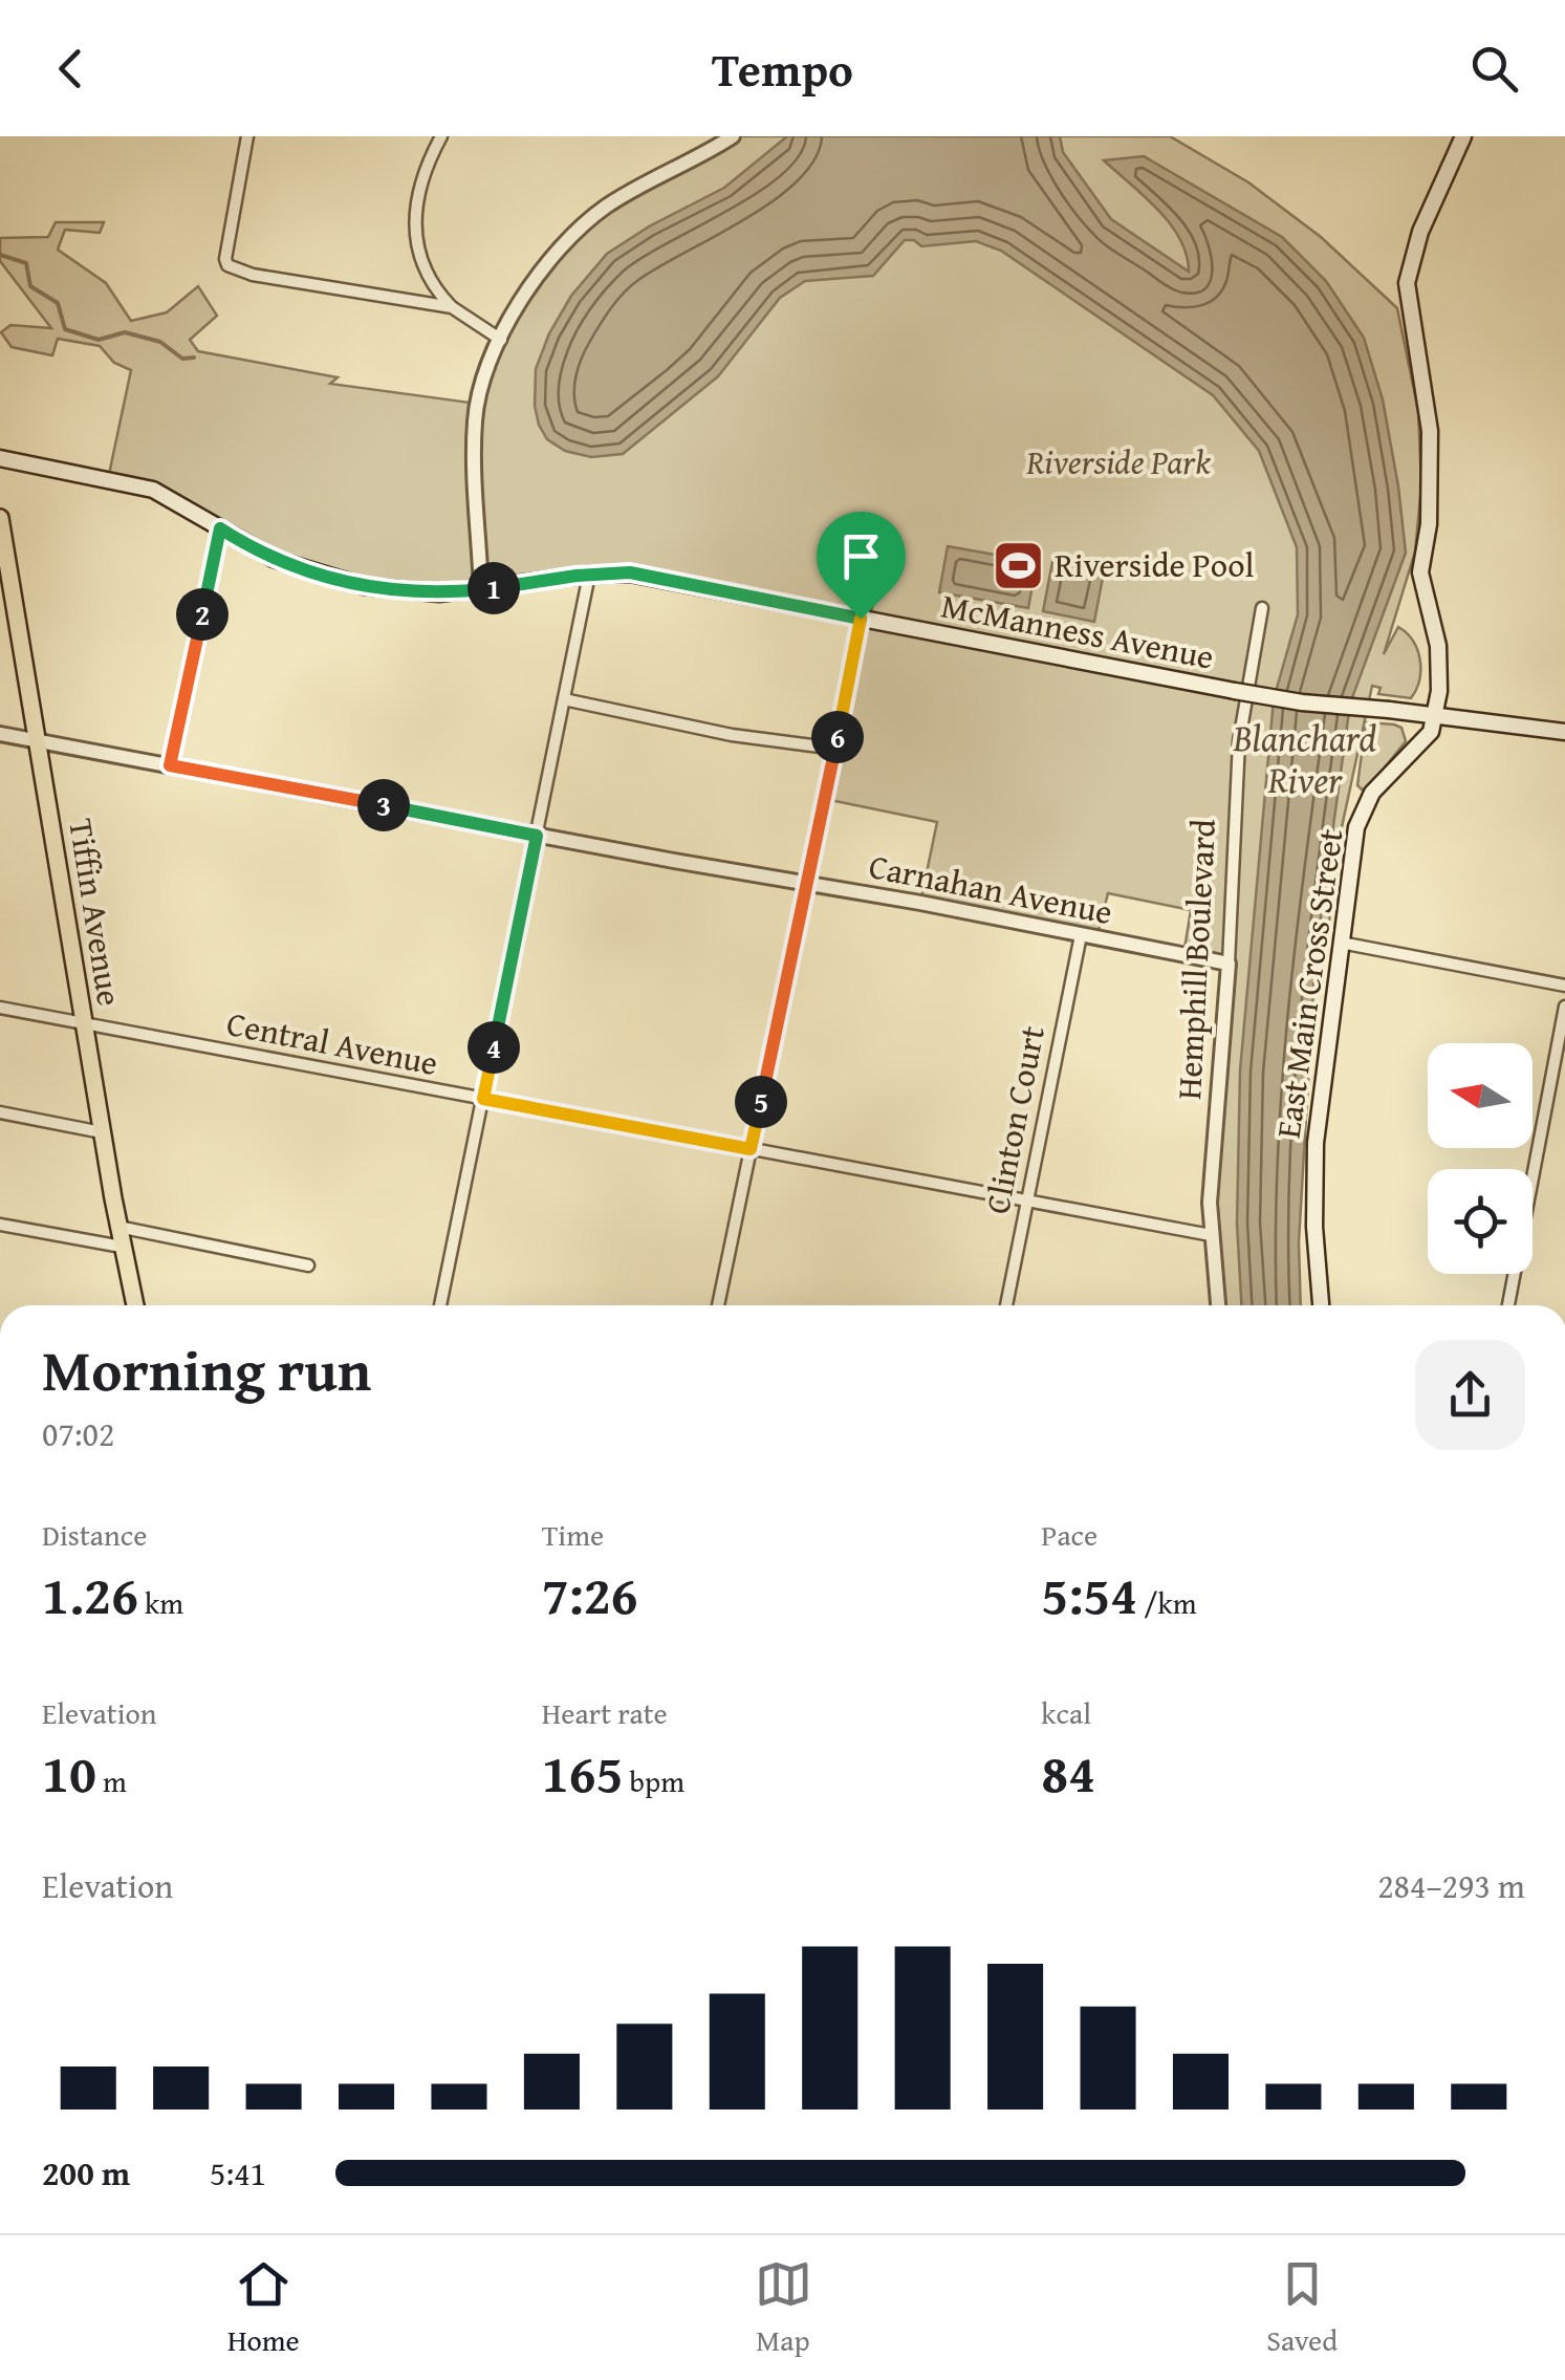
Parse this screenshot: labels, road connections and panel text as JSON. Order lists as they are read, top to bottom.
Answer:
{
  "streets": {
    "highway": ["Tiffin Avenue"],
    "main road": ["McManness Avenue", "East Main Cross Street"],
    "street": [
      "Carnahan Avenue",
      "Hemphill Boulevard",
      "Central Avenue",
      "Clinton Court"
    ]
  },
  "crossings": [
    ["McManness Avenue", "East Main Cross Street"],
    ["Carnahan Avenue", "Tiffin Avenue"],
    ["Carnahan Avenue", "Hemphill Boulevard"],
    ["Carnahan Avenue", "Clinton Court"],
    ["Tiffin Avenue", "Central Avenue"],
    ["Hemphill Boulevard", "Central Avenue"],
    ["Central Avenue", "Clinton Court"]
  ],
  "water": ["Blanchard River"],
  "parks": ["Riverside Park"],
  "places": {
    "sports": ["Riverside Pool"]
  },
  "north": "left",
  "page": {
    "header": "Tempo",
    "pins": [
      "1",
      "2",
      "6",
      "3",
      "4",
      "5"
    ],
    "heading": ["Morning run", "07:02"],
    "stats": [
      ["Distance", "1.26 km"],
      ["Time", "7:26"],
      ["Pace", "5:54 /km"],
      ["Elevation", "10 m"],
      ["Heart rate", "165 bpm"],
      ["kcal", "84"]
    ],
    "chart": ["Elevation", "284–293 m"],
    "list": [
      {
        "name": "200 m",
        "note": "5:41"
      }
    ],
    "tabs": ["Home", "Map", "Saved"]
  }
}
